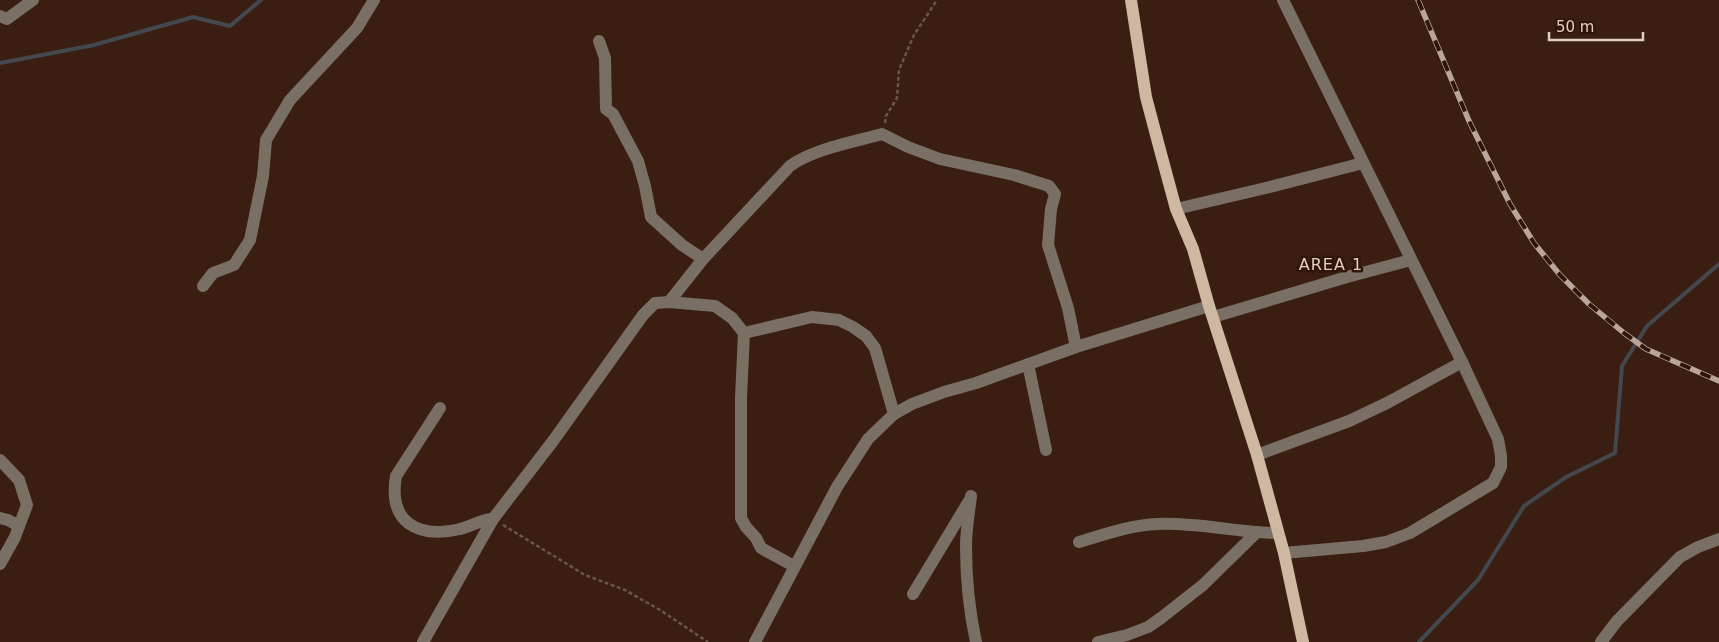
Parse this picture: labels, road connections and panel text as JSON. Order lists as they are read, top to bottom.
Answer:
{
  "districts": ["AREA 1"],
  "scale_bar": "50 m"
}
